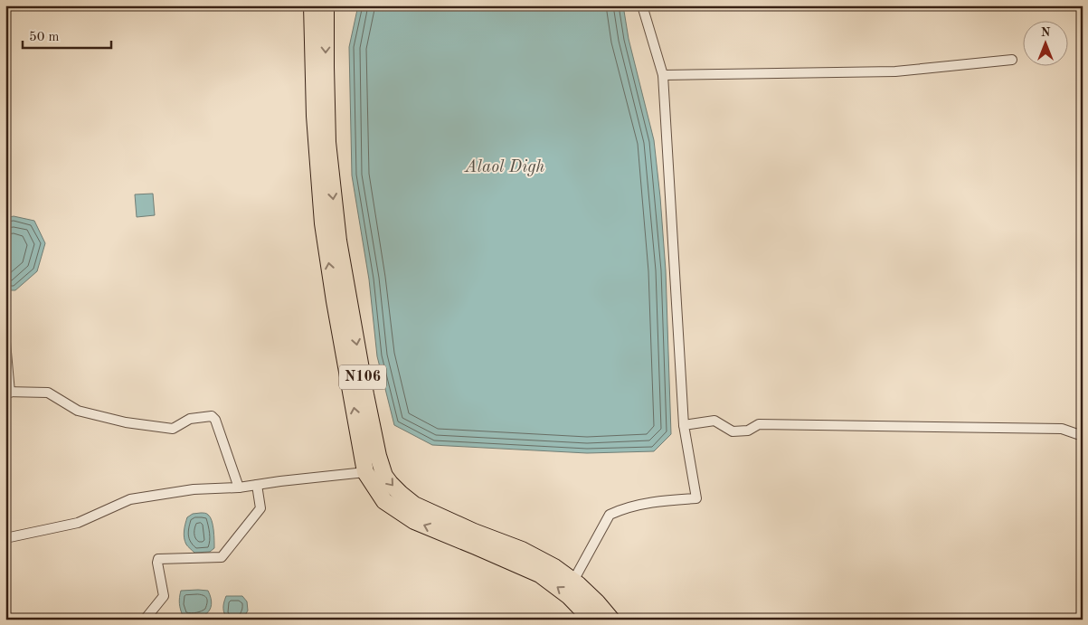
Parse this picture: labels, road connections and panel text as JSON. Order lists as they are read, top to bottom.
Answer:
{
  "streets": {
    "highway": ["N106"]
  },
  "water": ["Alaol Digh"],
  "scale_bar": "50 m",
  "north": "top"
}
